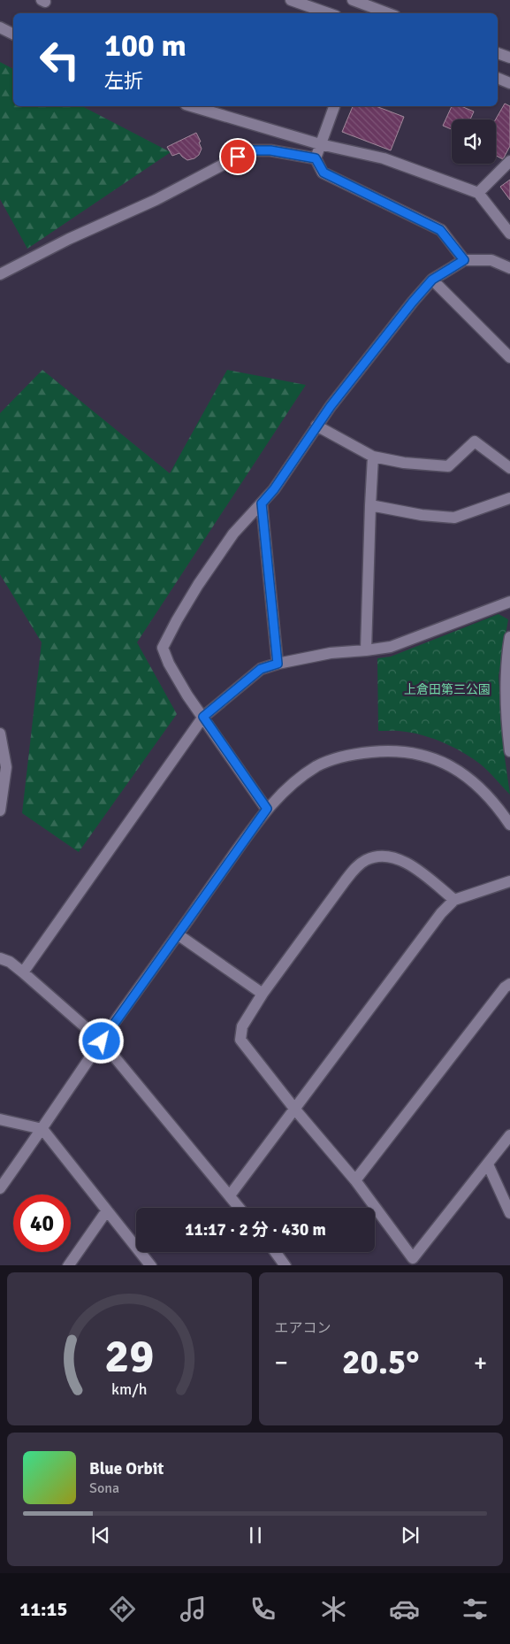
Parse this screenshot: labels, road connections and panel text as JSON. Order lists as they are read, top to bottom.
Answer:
{
  "parks": ["上倉田第三公園"],
  "page": {
    "turn": ["100 m", "左折"],
    "limit": "40",
    "trip": "11:17 · 2 分 · 430 m",
    "tile": "エアコン",
    "heat": ["−", "20.5°", "+"],
    "song": ["Blue Orbit", "Sona"],
    "tabs": "11:15",
    "gauge": ["29", "km/h"]
  }
}
